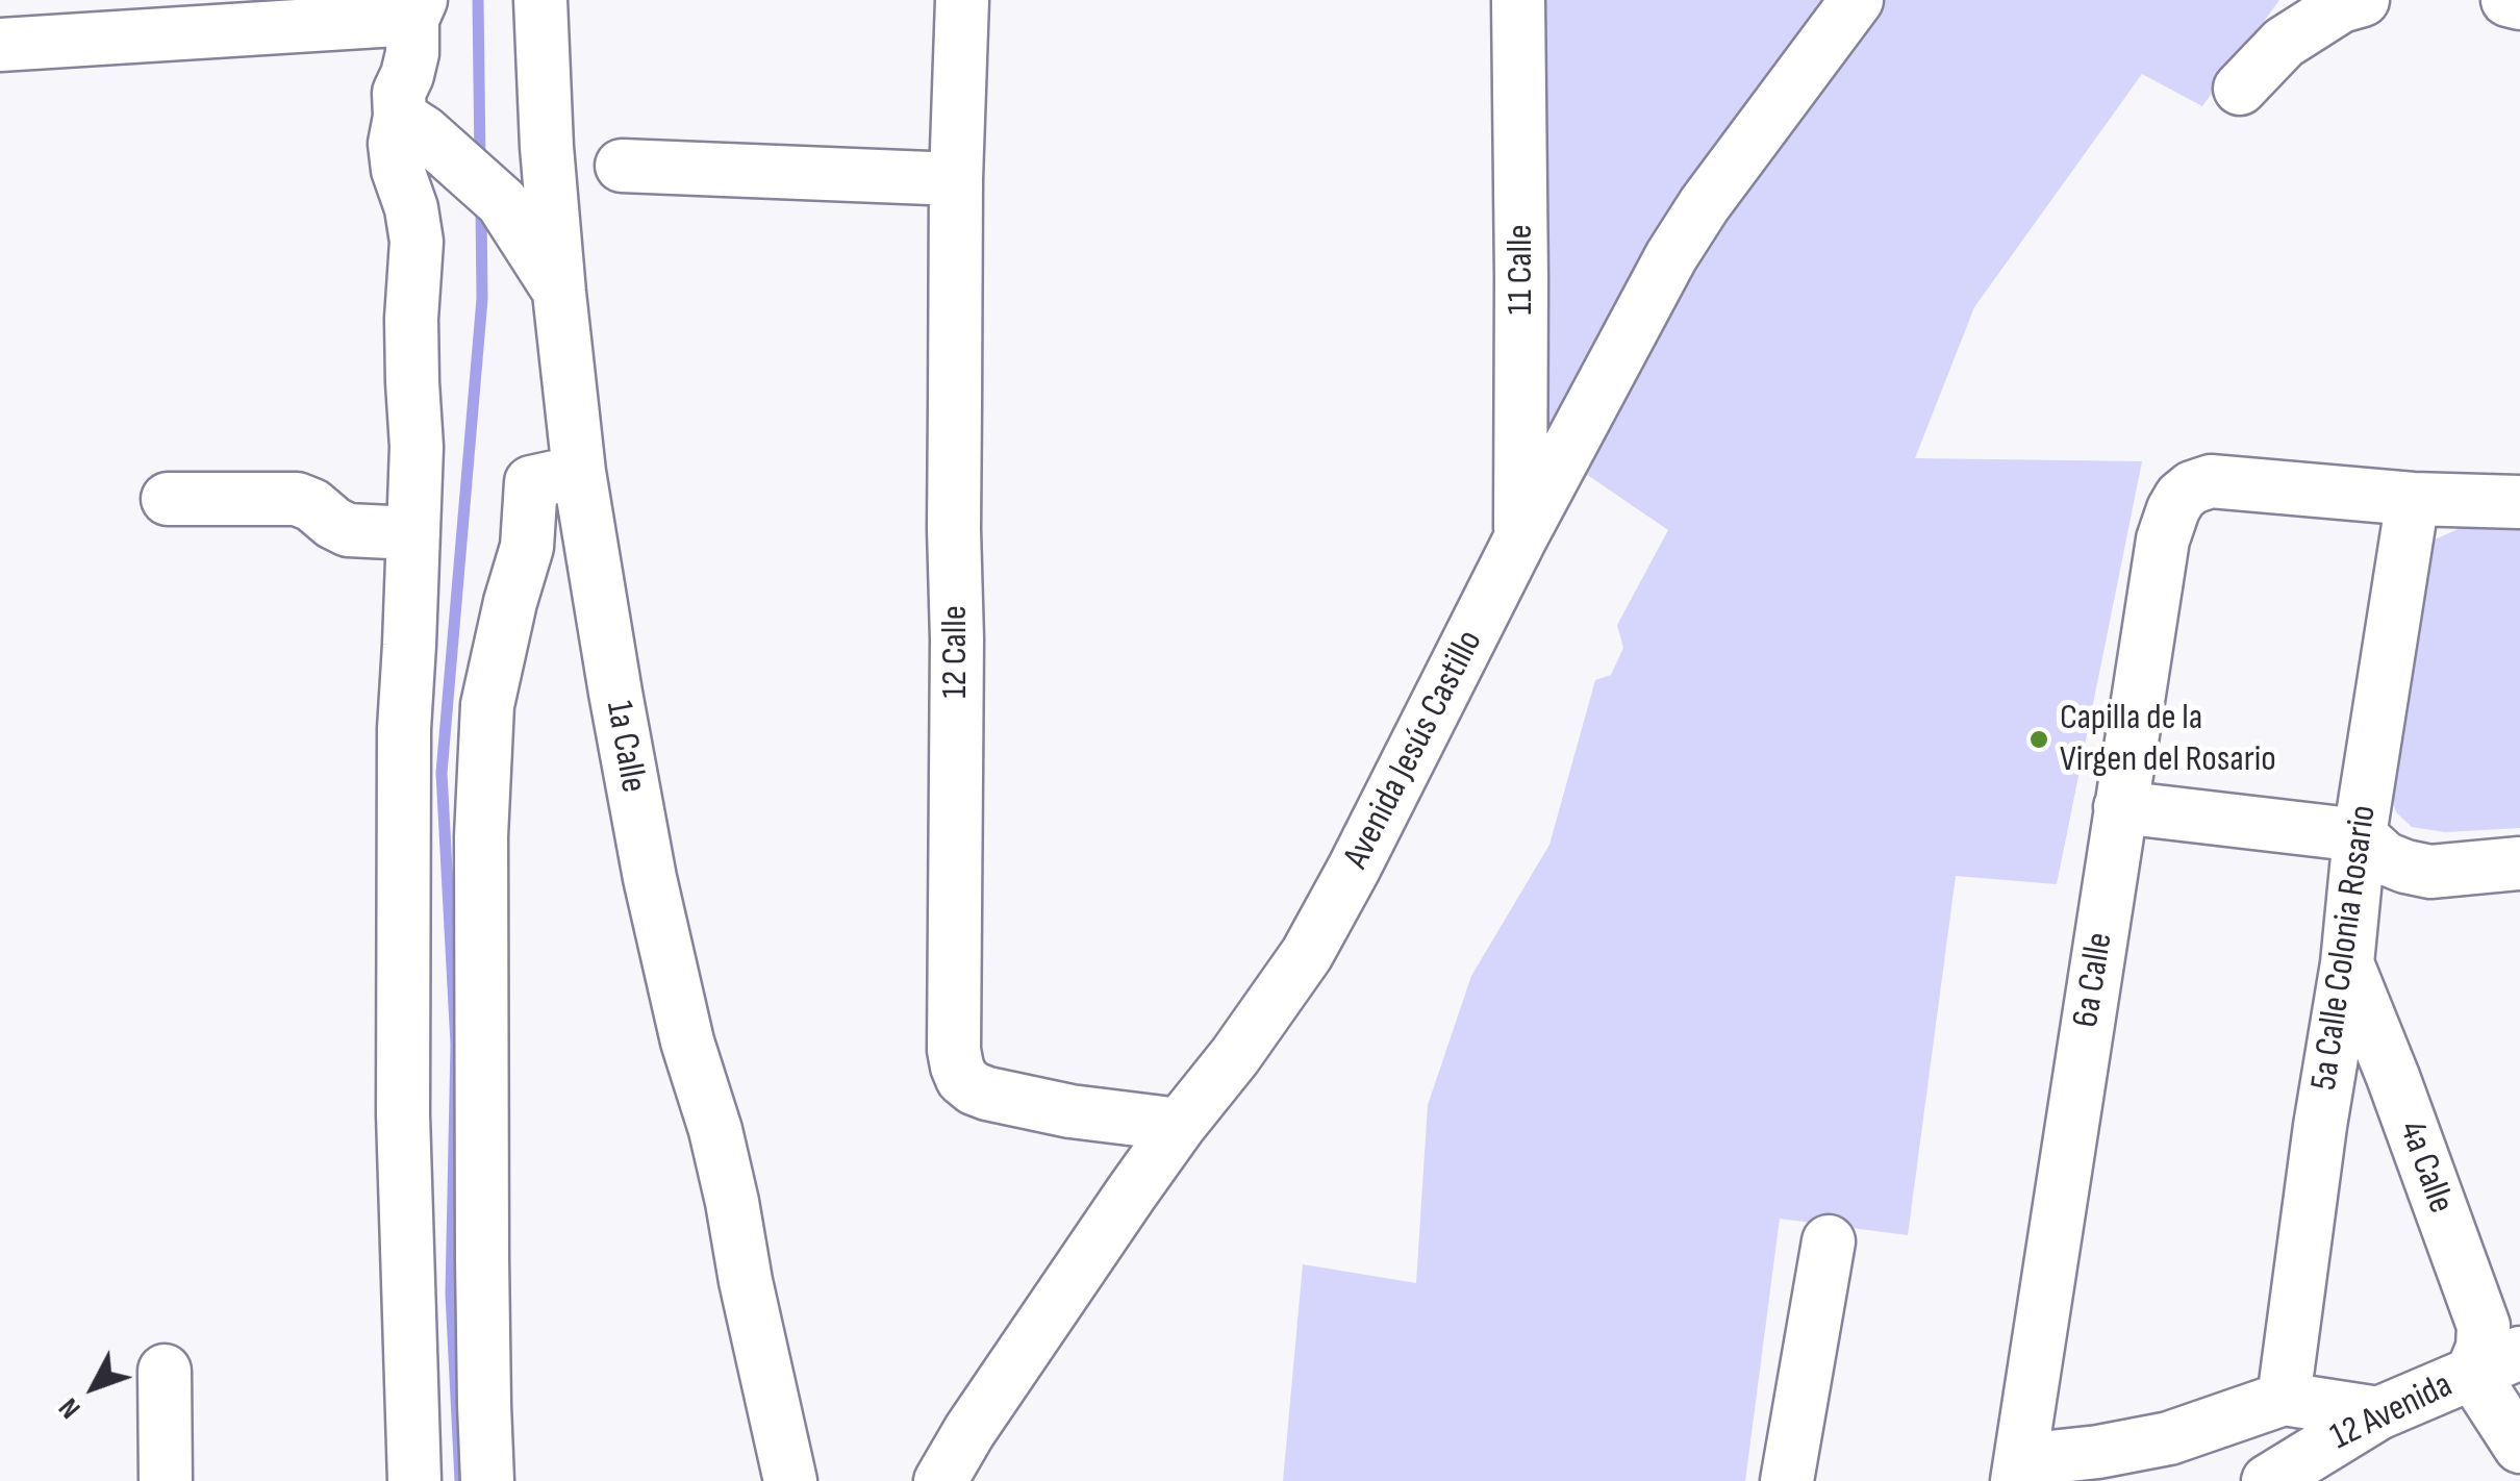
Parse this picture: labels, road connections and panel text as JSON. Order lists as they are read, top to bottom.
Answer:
{
  "streets": {
    "street": [
      "11 Calle",
      "12 Calle",
      "1a Calle",
      "Avenida Jesús Castillo",
      "5a Calle Colonia Rosario",
      "6a Calle",
      "4a Calle",
      "12 Avenida"
    ]
  },
  "crossings": [
    ["11 Calle", "Avenida Jesús Castillo"],
    ["12 Calle", "Avenida Jesús Castillo"],
    ["5a Calle Colonia Rosario", "6a Calle"],
    ["5a Calle Colonia Rosario", "4a Calle"],
    ["4a Calle", "12 Avenida"]
  ],
  "places": ["Capilla de la Virgen del Rosario"],
  "north": "bottom left"
}
